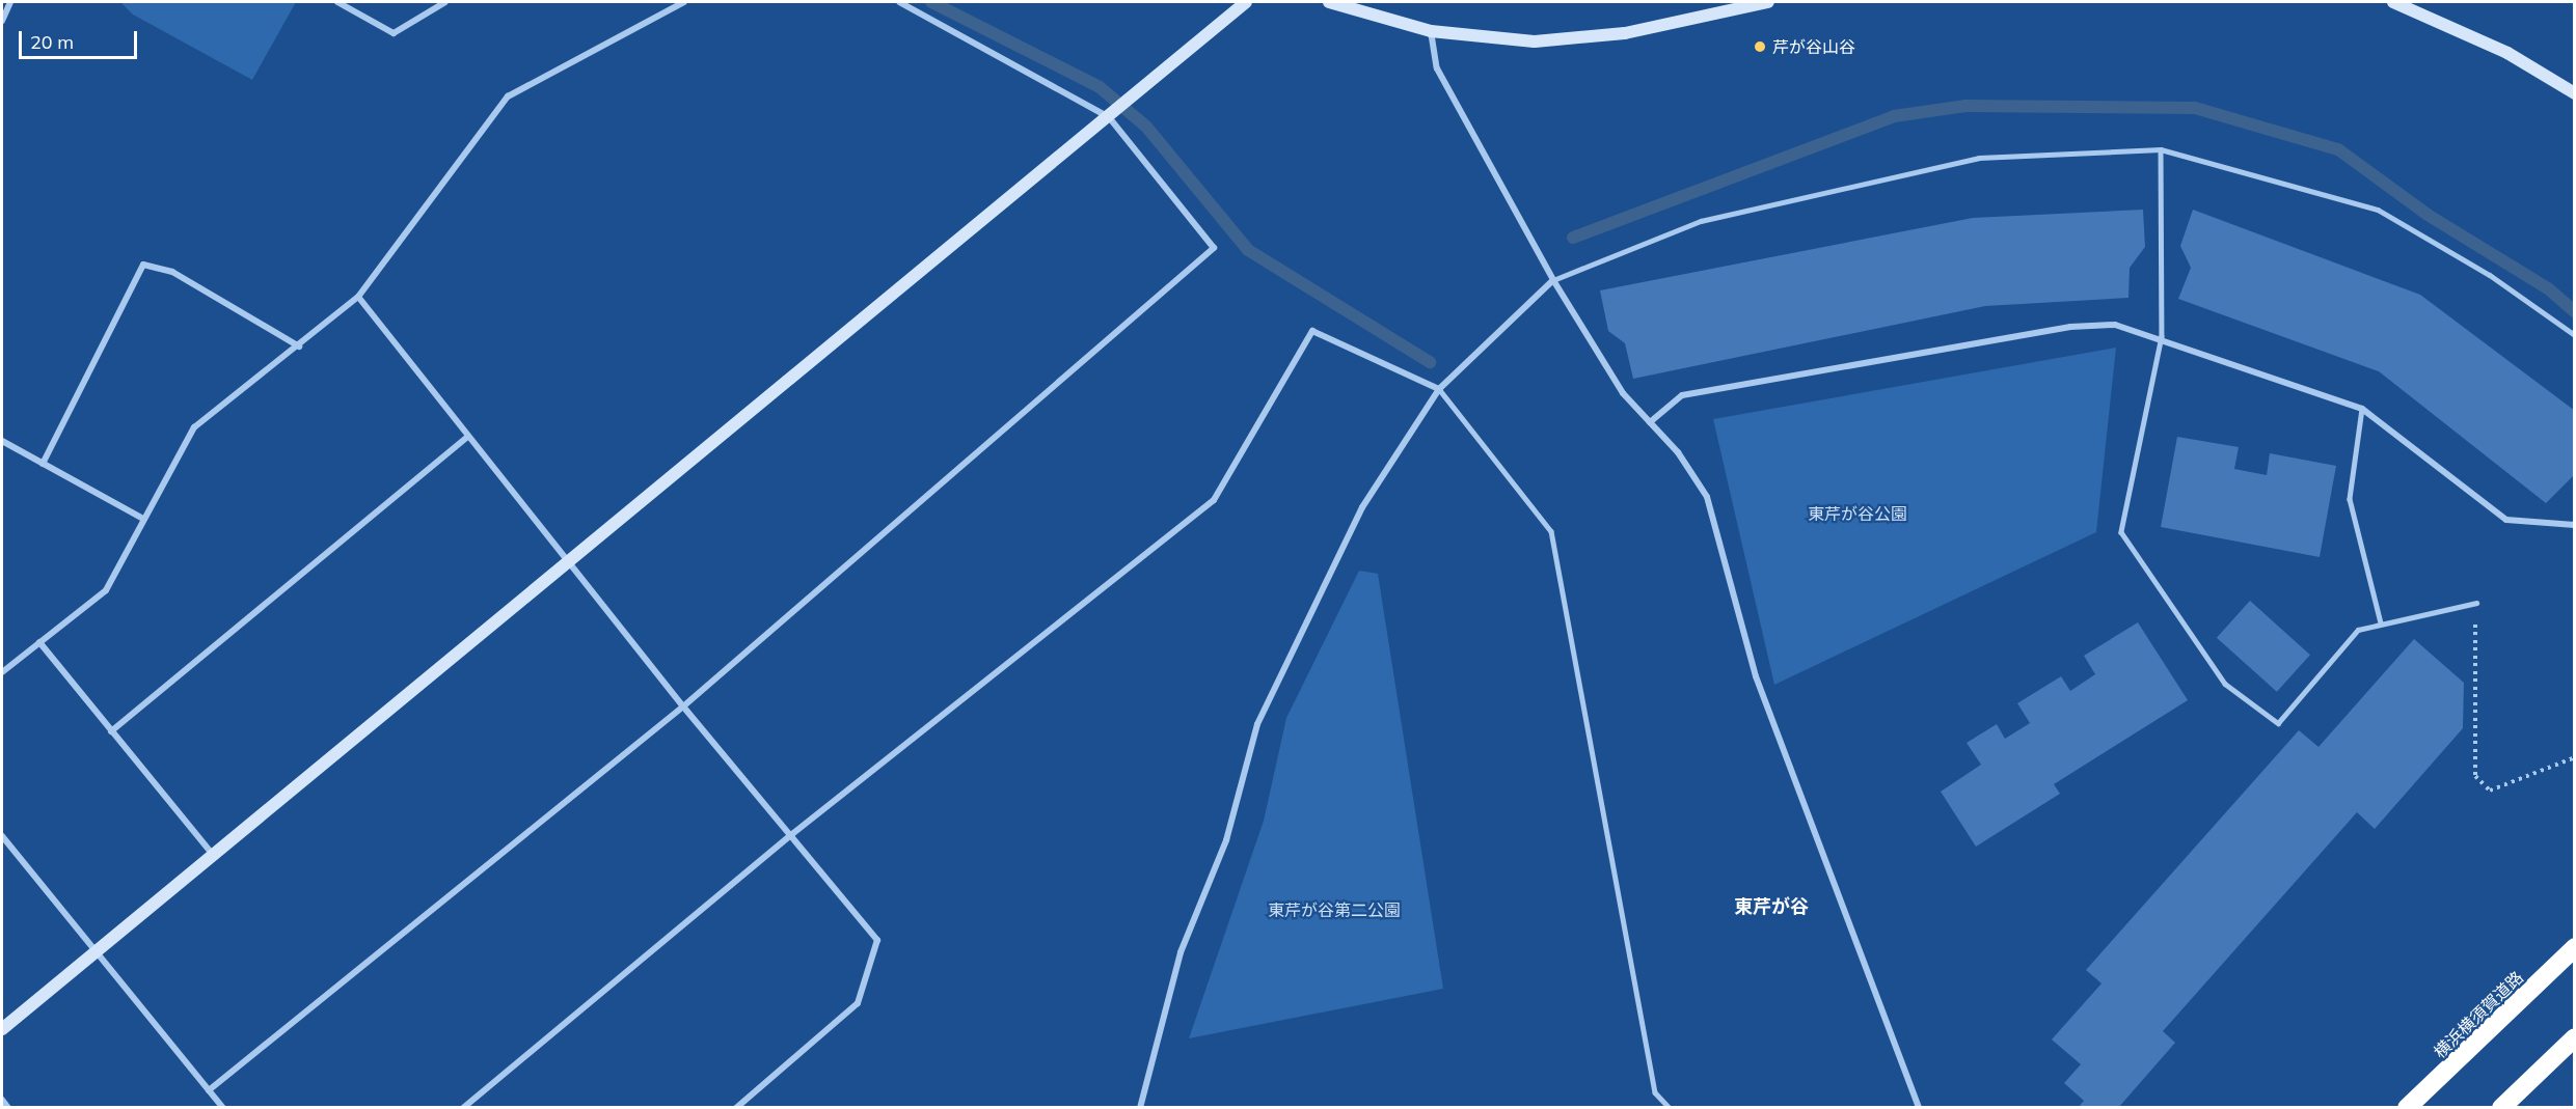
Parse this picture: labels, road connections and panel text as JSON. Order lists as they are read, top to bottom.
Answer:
{
  "streets": {
    "highway": ["横浜横須賀道路"]
  },
  "districts": ["東芹が谷"],
  "parks": ["東芹が谷公園", "東芹が谷第二公園"],
  "places": ["芹が谷山谷"],
  "scale_bar": "20 m"
}
